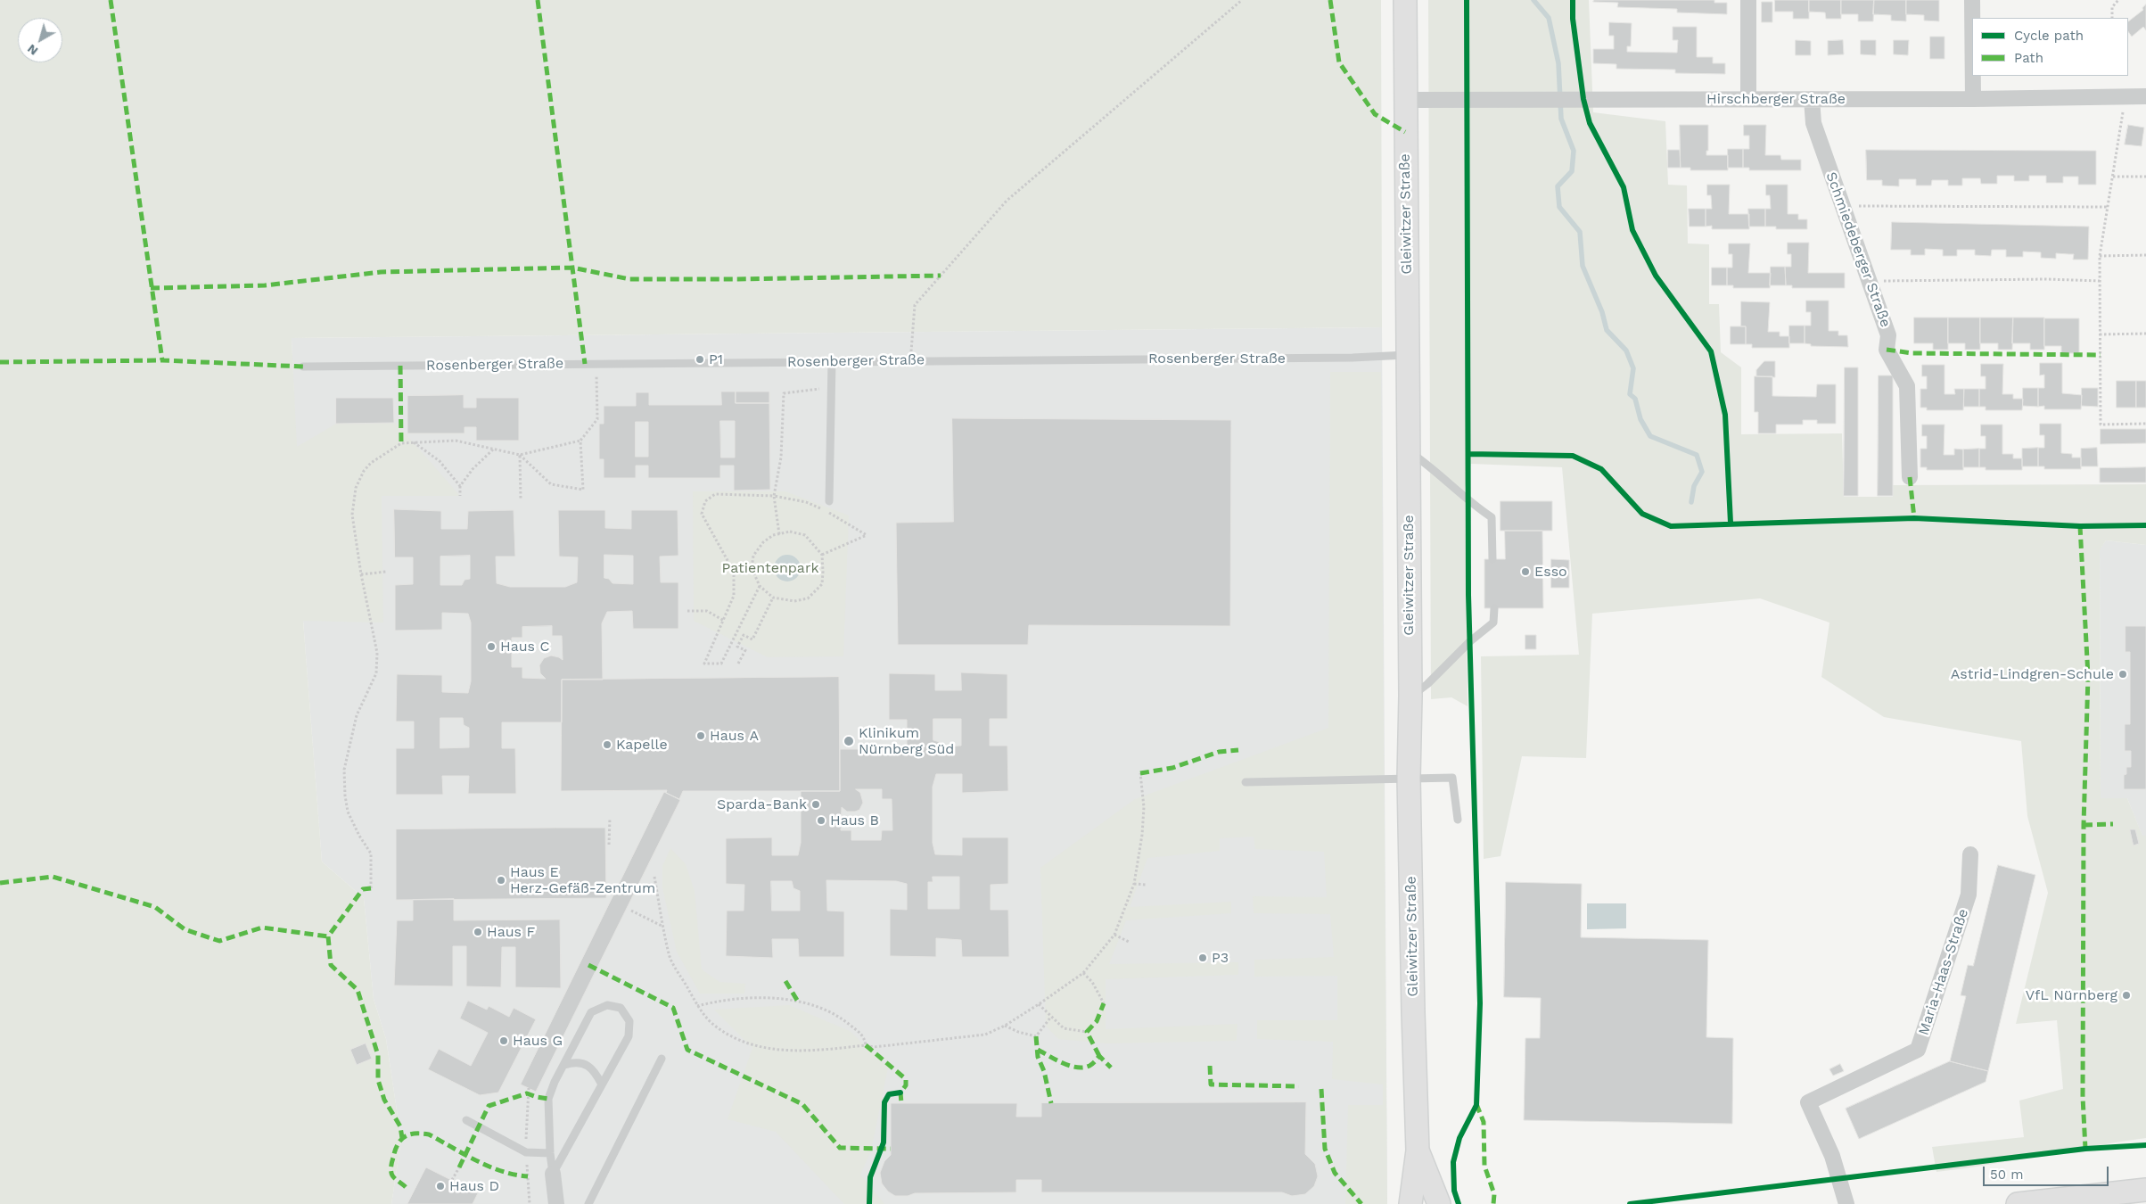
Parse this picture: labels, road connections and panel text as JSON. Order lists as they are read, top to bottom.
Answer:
{
  "streets": {
    "main road": ["Gleiwitzer Straße"],
    "street": ["Hirschberger Straße", "Schmiedeberger Straße", "Maria-Haas-Straße"],
    "lane": ["Rosenberger Straße"]
  },
  "crossings": [
    ["Hirschberger Straße", "Gleiwitzer Straße"],
    ["Hirschberger Straße", "Schmiedeberger Straße"],
    ["Gleiwitzer Straße", "Rosenberger Straße"]
  ],
  "parks": ["Patientenpark"],
  "places": [
    "P1",
    "Esso",
    "Haus C",
    "Astrid-Lindgren-Schule",
    "Haus A",
    "Klinikum Nürnberg Süd",
    "Kapelle",
    "Sparda-Bank",
    "Haus B",
    "Haus E Herz-Gefäß-Zentrum",
    "Haus F",
    "P3",
    "VfL Nürnberg",
    "Haus G",
    "Haus D"
  ],
  "legend": ["Cycle path", "Path"],
  "scale_bar": "50 m",
  "north": "bottom left"
}
